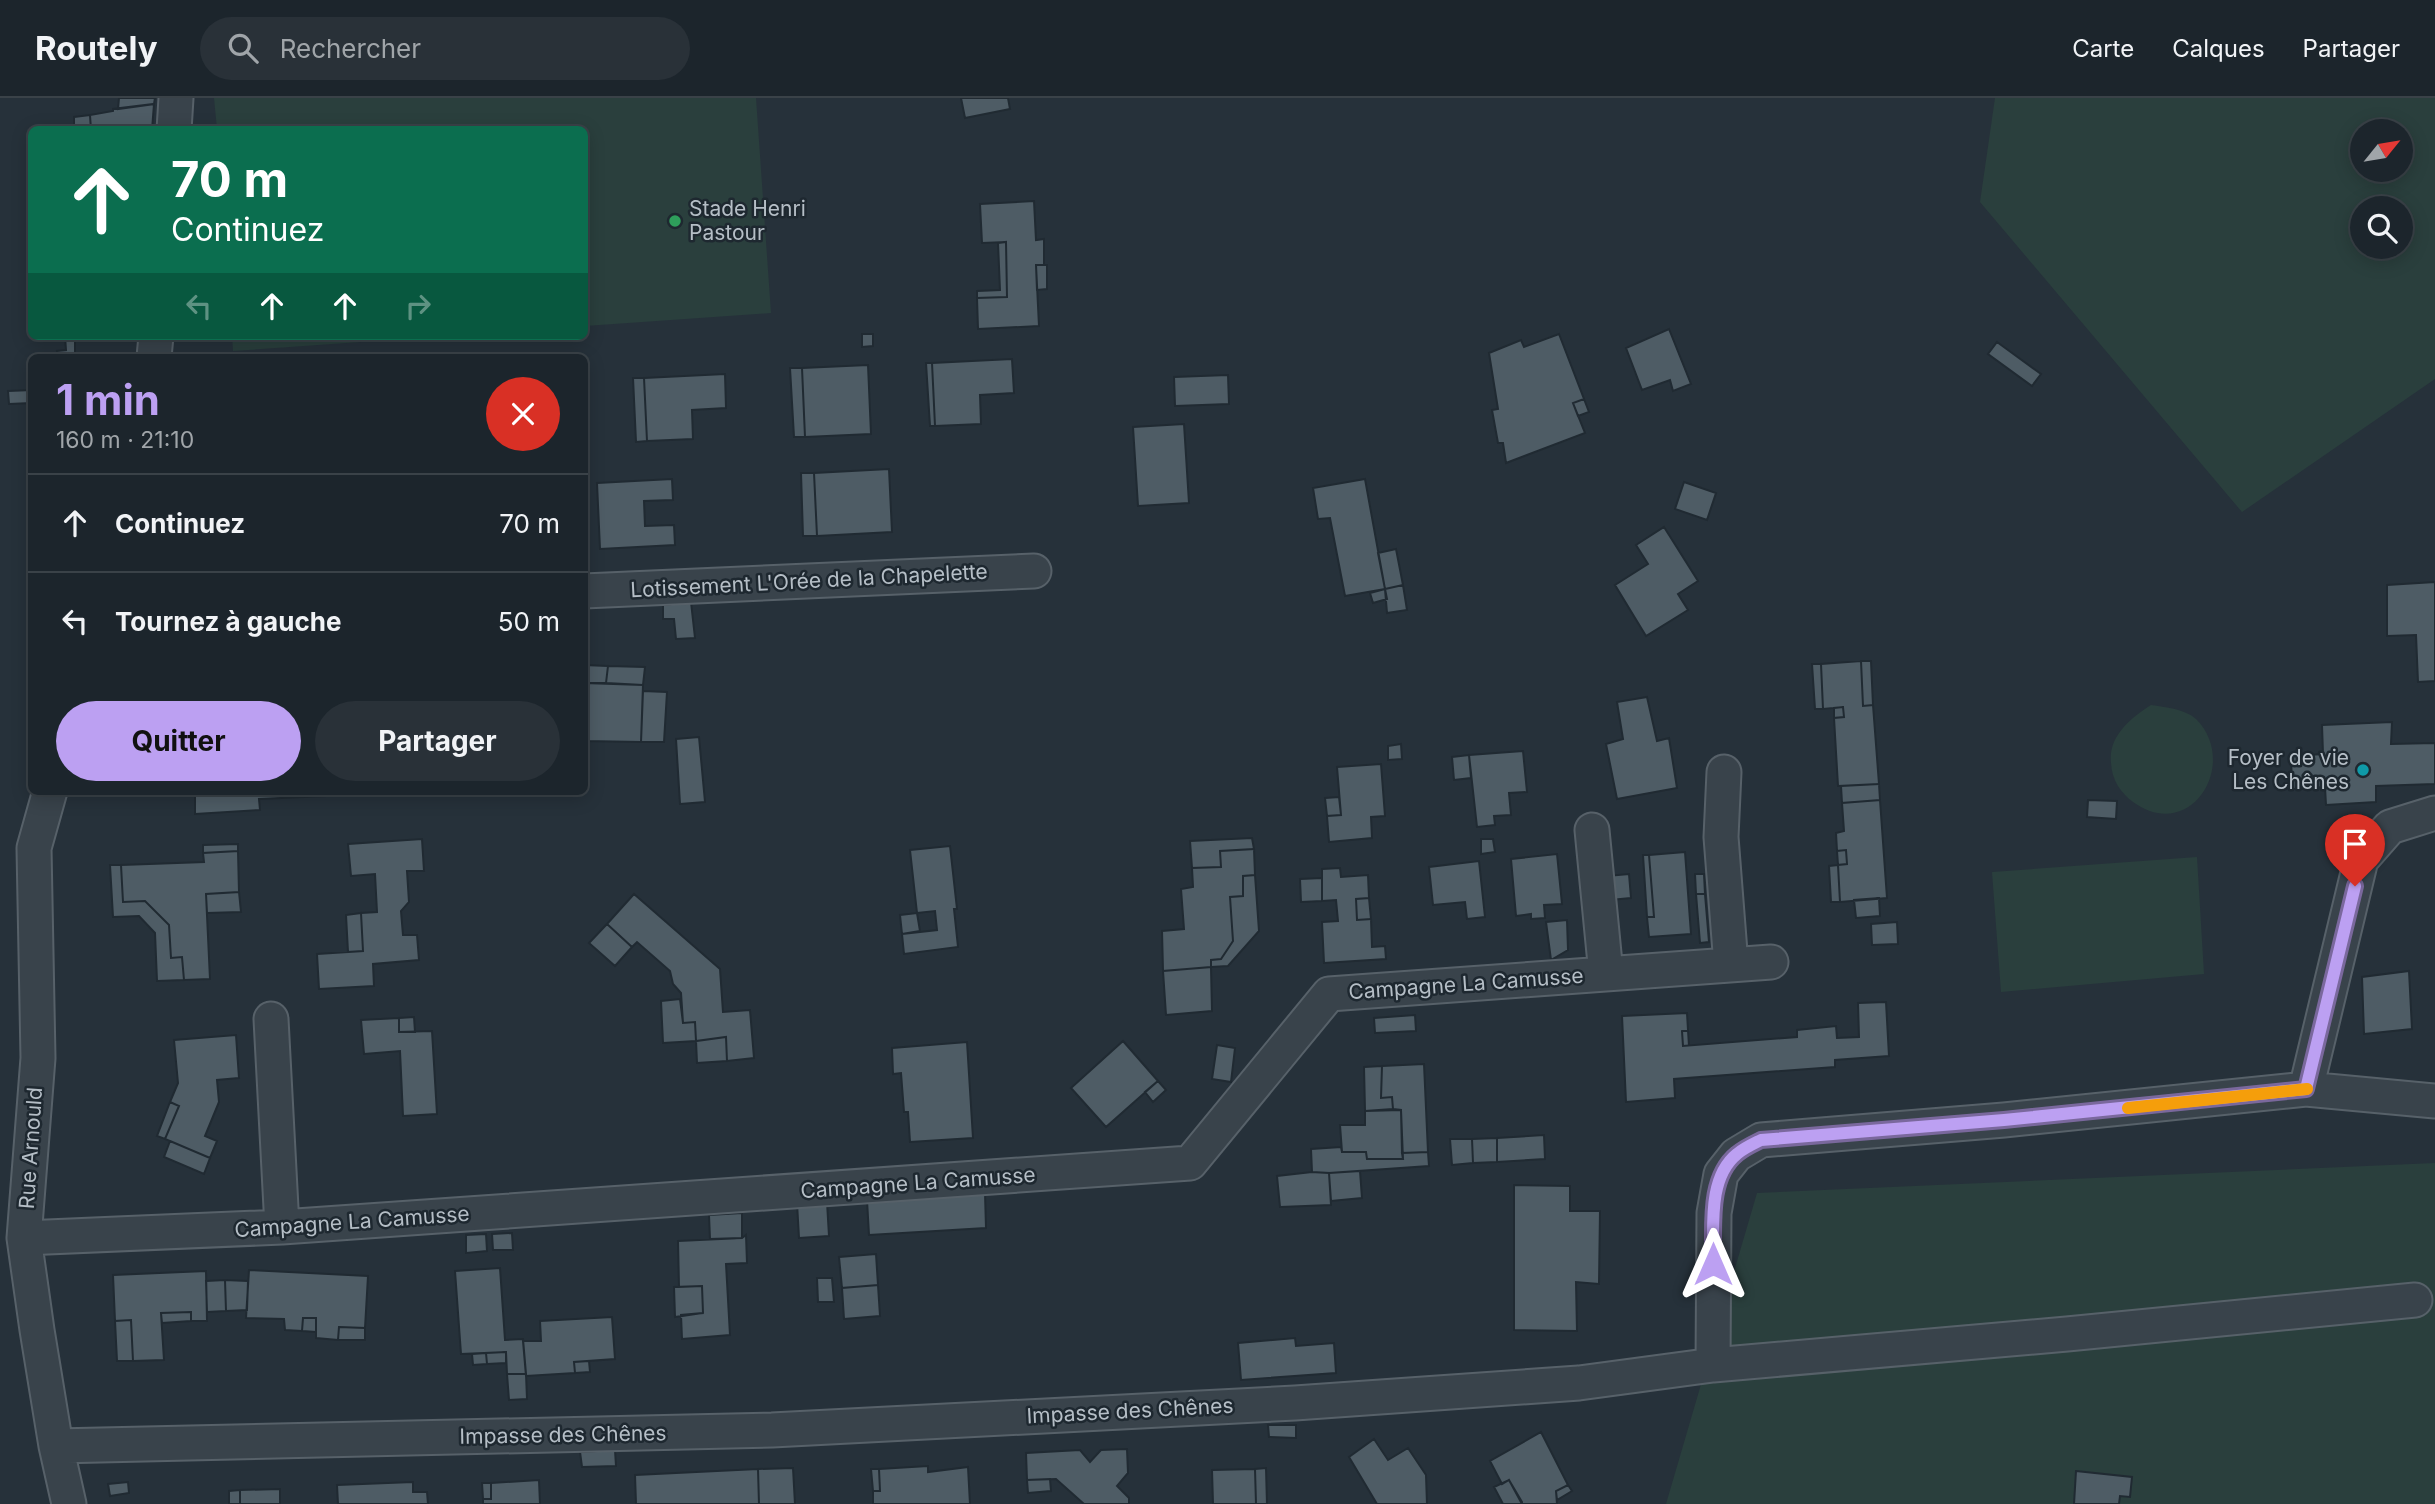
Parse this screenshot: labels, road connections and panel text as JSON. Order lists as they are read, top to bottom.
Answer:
{
  "streets": {
    "street": [
      "Lotissement L'Orée de la Chapelette",
      "Campagne La Camusse",
      "Rue Arnould",
      "Impasse des Chênes"
    ]
  },
  "crossings": [
    ["Campagne La Camusse", "Rue Arnould"],
    ["Rue Arnould", "Impasse des Chênes"]
  ],
  "places": ["Stade Henri Pastour", "Foyer de vie Les Chênes"],
  "north": "top right",
  "page": {
    "header": "Routely",
    "search": "Rechercher",
    "nav": ["Carte", "Calques", "Partager"],
    "turn": ["70 m", "Continuez"],
    "heading": ["1 min", "160 m · 21:10"],
    "list": [
      {
        "name": "Continuez",
        "value": "70 m"
      },
      {
        "name": "Tournez à gauche",
        "value": "50 m"
      }
    ],
    "buttons": ["Quitter", "Partager"]
  }
}
